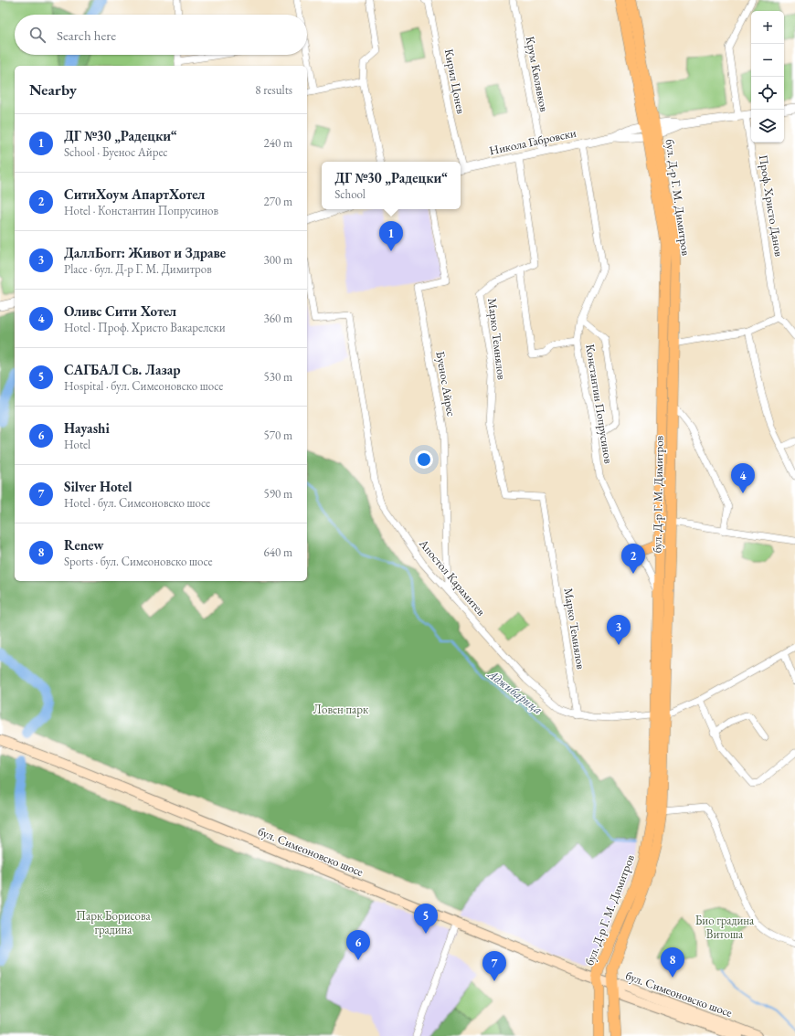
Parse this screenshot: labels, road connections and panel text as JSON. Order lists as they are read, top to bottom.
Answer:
{
  "streets": {
    "main road": ["бул. Д-р Г. М. Димитров", "бул. Симеоновско шосе"],
    "street": [
      "Крум Кюлявков",
      "Кирил Цонев",
      "Никола Габровски",
      "Проф. Христо Данов",
      "Марко Темнялов",
      "Буенос Айрес",
      "Константин Попрусинов",
      "Апостол Карамитев"
    ]
  },
  "crossings": [
    ["Крум Кюлявков", "Никола Габровски"],
    ["Никола Габровски", "бул. Д-р Г. М. Димитров"],
    ["Никола Габровски", "Проф. Христо Данов"],
    ["Никола Габровски", "Марко Темнялов"],
    ["Никола Габровски", "Константин Попрусинов"],
    ["бул. Д-р Г. М. Димитров", "Константин Попрусинов"],
    ["бул. Д-р Г. М. Димитров", "Апостол Карамитев"],
    ["бул. Д-р Г. М. Димитров", "бул. Симеоновско шосе"],
    ["Марко Темнялов", "Апостол Карамитев"],
    ["Буенос Айрес", "Апостол Карамитев"]
  ],
  "water": ["Аджибарица"],
  "parks": ["Ловен парк", "Парк Борисова градина", "Био градина Витоша"],
  "page": {
    "map_buttons": ["+", "−"],
    "search": "Search here",
    "heading": ["Nearby", "8 results"],
    "list": [
      {
        "mark": "1",
        "name": "ДГ №30 „Радецки“",
        "note": "School · Буенос Айрес",
        "value": "240 m"
      },
      {
        "mark": "2",
        "name": "СитиХоум АпартХотел",
        "note": "Hotel · Константин Попрусинов",
        "value": "270 m"
      },
      {
        "mark": "3",
        "name": "ДаллБогг: Живот и Здраве",
        "note": "Place · бул. Д-р Г. М. Димитров",
        "value": "300 m"
      },
      {
        "mark": "4",
        "name": "Оливс Сити Хотел",
        "note": "Hotel · Проф. Христо Вакарелски",
        "value": "360 m"
      },
      {
        "mark": "5",
        "name": "САГБАЛ Св. Лазар",
        "note": "Hospital · бул. Симеоновско шосе",
        "value": "530 m"
      },
      {
        "mark": "6",
        "name": "Hayashi",
        "note": "Hotel",
        "value": "570 m"
      },
      {
        "mark": "7",
        "name": "Silver Hotel",
        "note": "Hotel · бул. Симеоновско шосе",
        "value": "590 m"
      },
      {
        "mark": "8",
        "name": "Renew",
        "note": "Sports · бул. Симеоновско шосе",
        "value": "640 m"
      }
    ],
    "popup": ["ДГ №30 „Радецки“", "School"],
    "pins": [
      "1",
      "4",
      "2",
      "3",
      "5",
      "6",
      "8",
      "7"
    ]
  }
}
